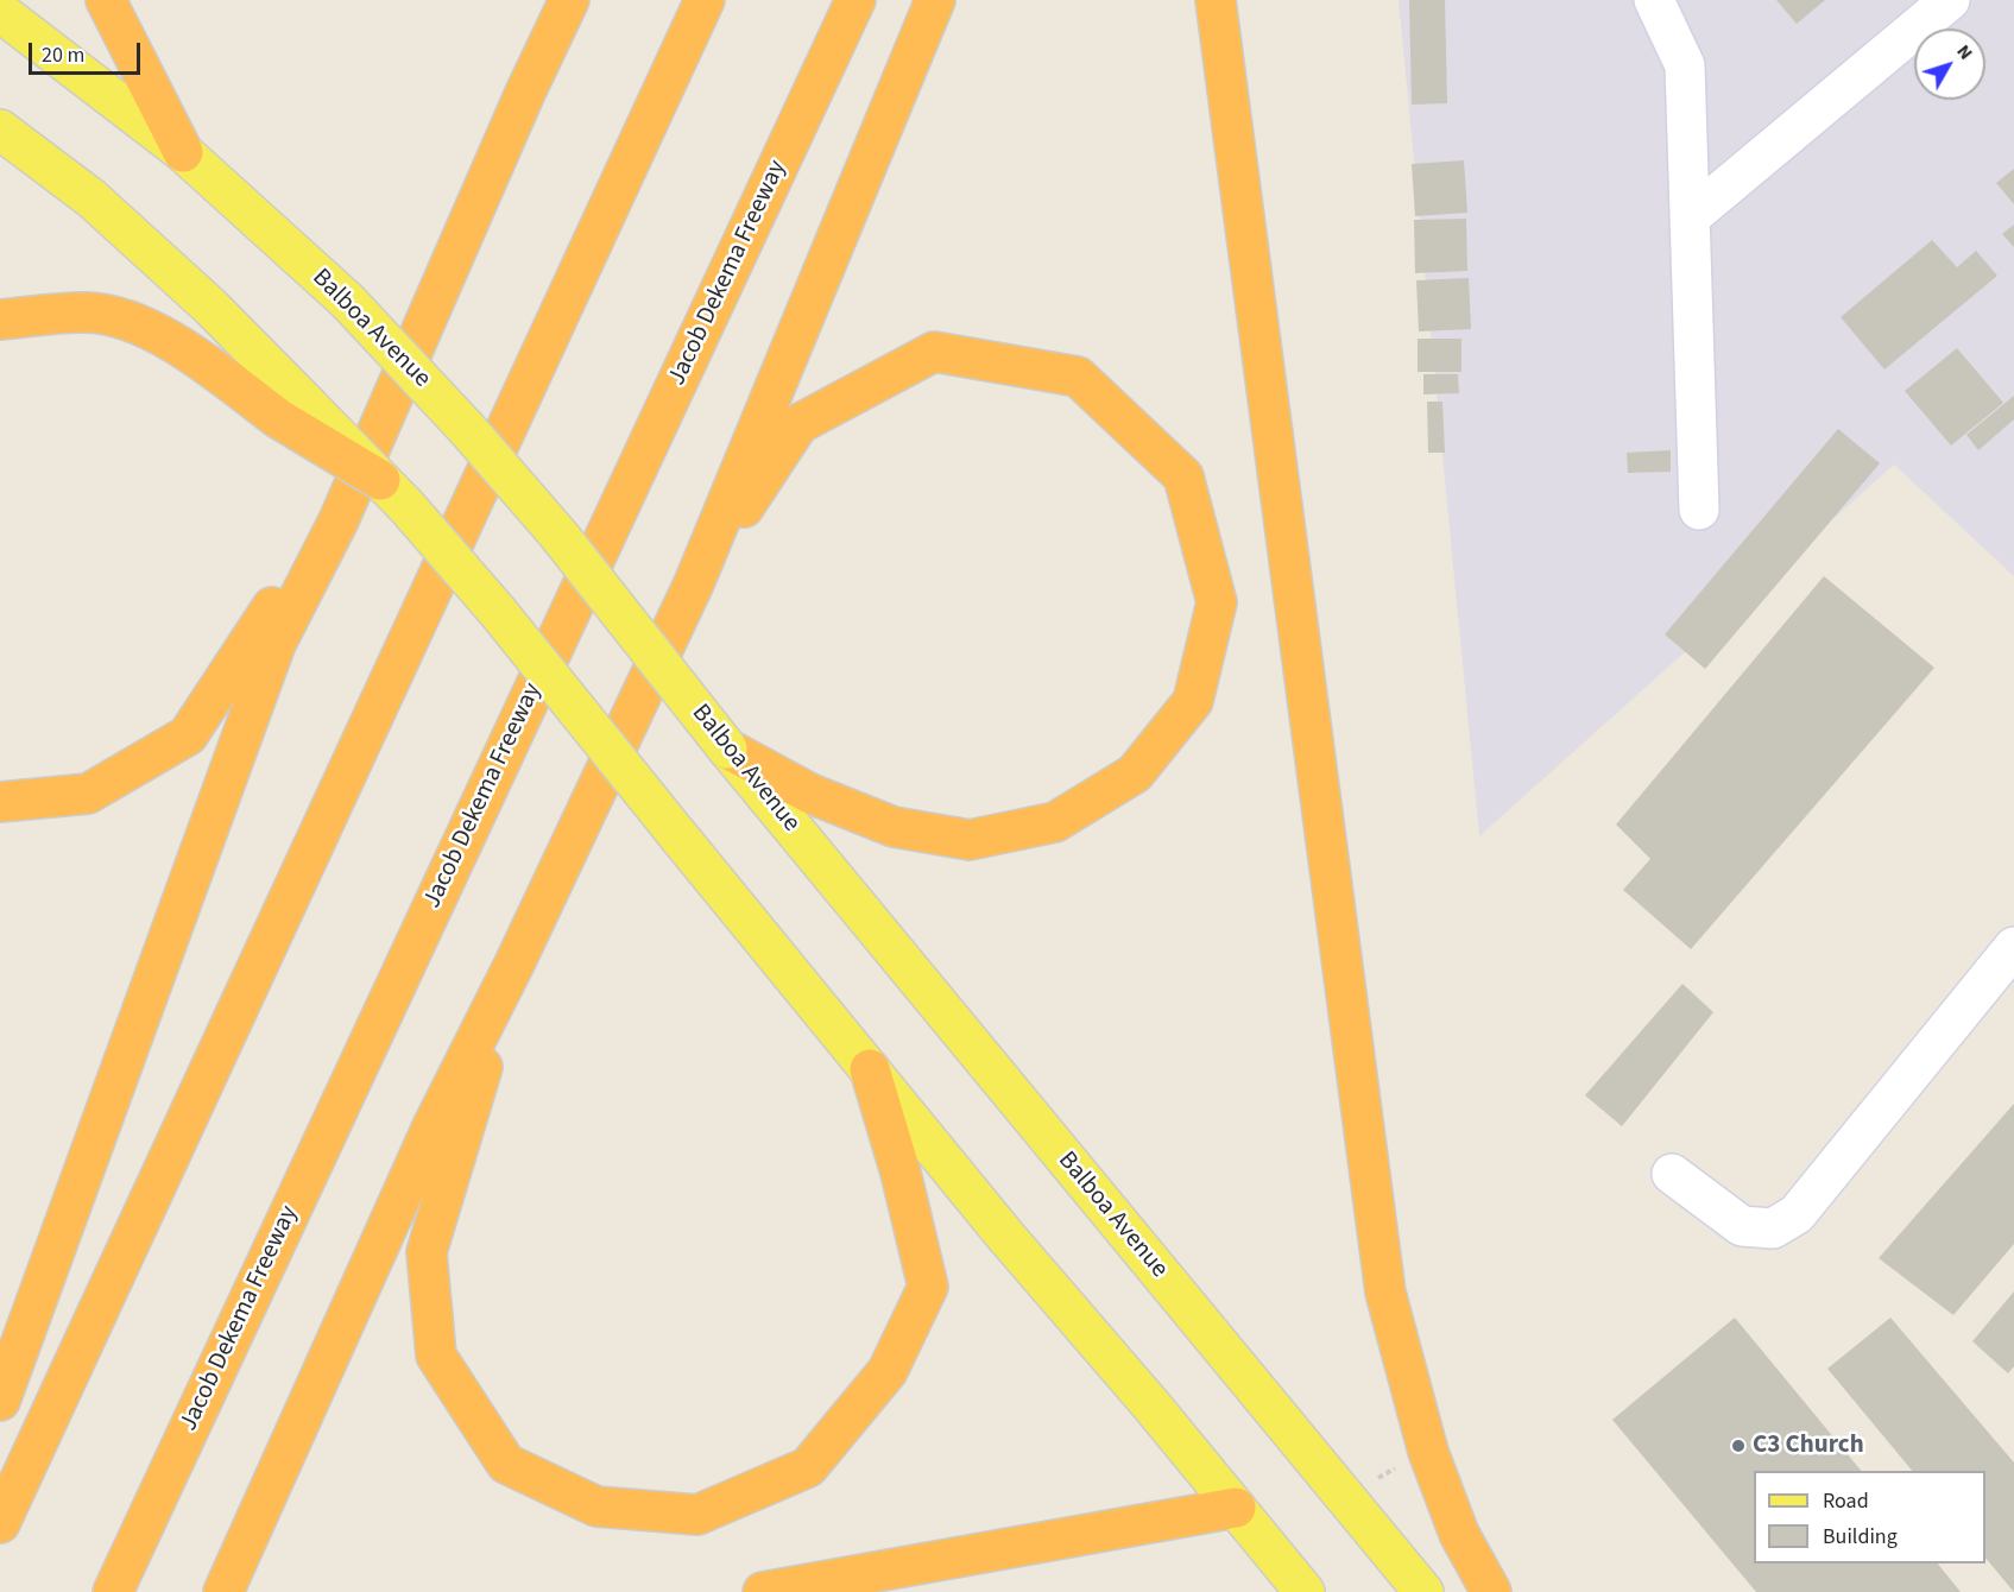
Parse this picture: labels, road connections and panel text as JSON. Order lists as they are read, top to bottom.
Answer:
{
  "streets": {
    "highway": ["Jacob Dekema Freeway"],
    "main road": ["Balboa Avenue"]
  },
  "places": ["C3 Church"],
  "legend": ["Road", "Building"],
  "scale_bar": "20 m",
  "north": "top right"
}
